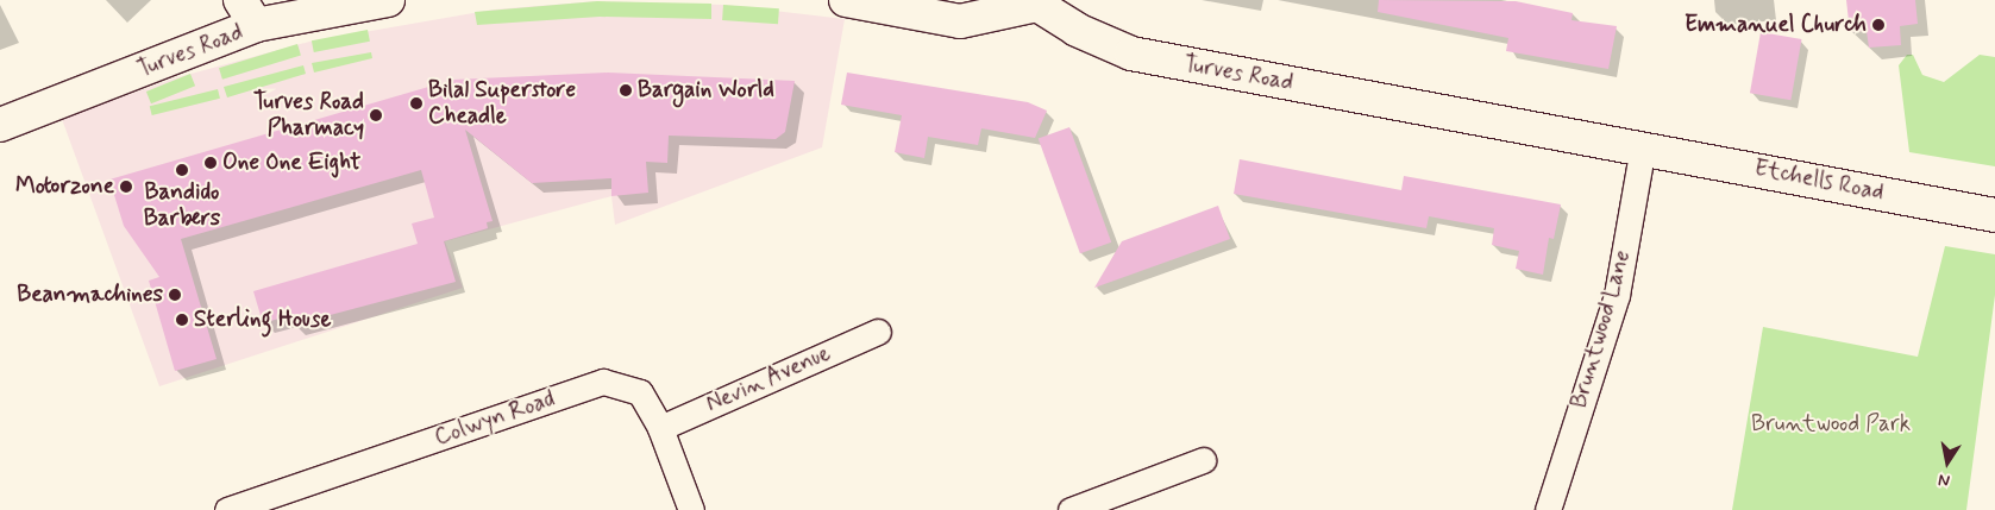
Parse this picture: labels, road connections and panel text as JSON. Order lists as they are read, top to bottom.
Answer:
{
  "streets": {
    "street": [
      "Turves Road",
      "Etchells Road",
      "Bruntwood Lane",
      "Nevin Avenue",
      "Colwyn Road"
    ]
  },
  "crossings": [
    ["Turves Road", "Etchells Road"],
    ["Turves Road", "Bruntwood Lane"],
    ["Etchells Road", "Bruntwood Lane"],
    ["Nevin Avenue", "Colwyn Road"]
  ],
  "parks": ["Bruntwood Park"],
  "places": [
    "Emmanuel Church",
    "Bargain World",
    "Bilal Superstore Cheadle",
    "Turves Road Pharmacy",
    "One One Eight",
    "Bandido Barbers",
    "Motorzone",
    "Beanmachines",
    "Sterling House"
  ],
  "north": "bottom"
}
